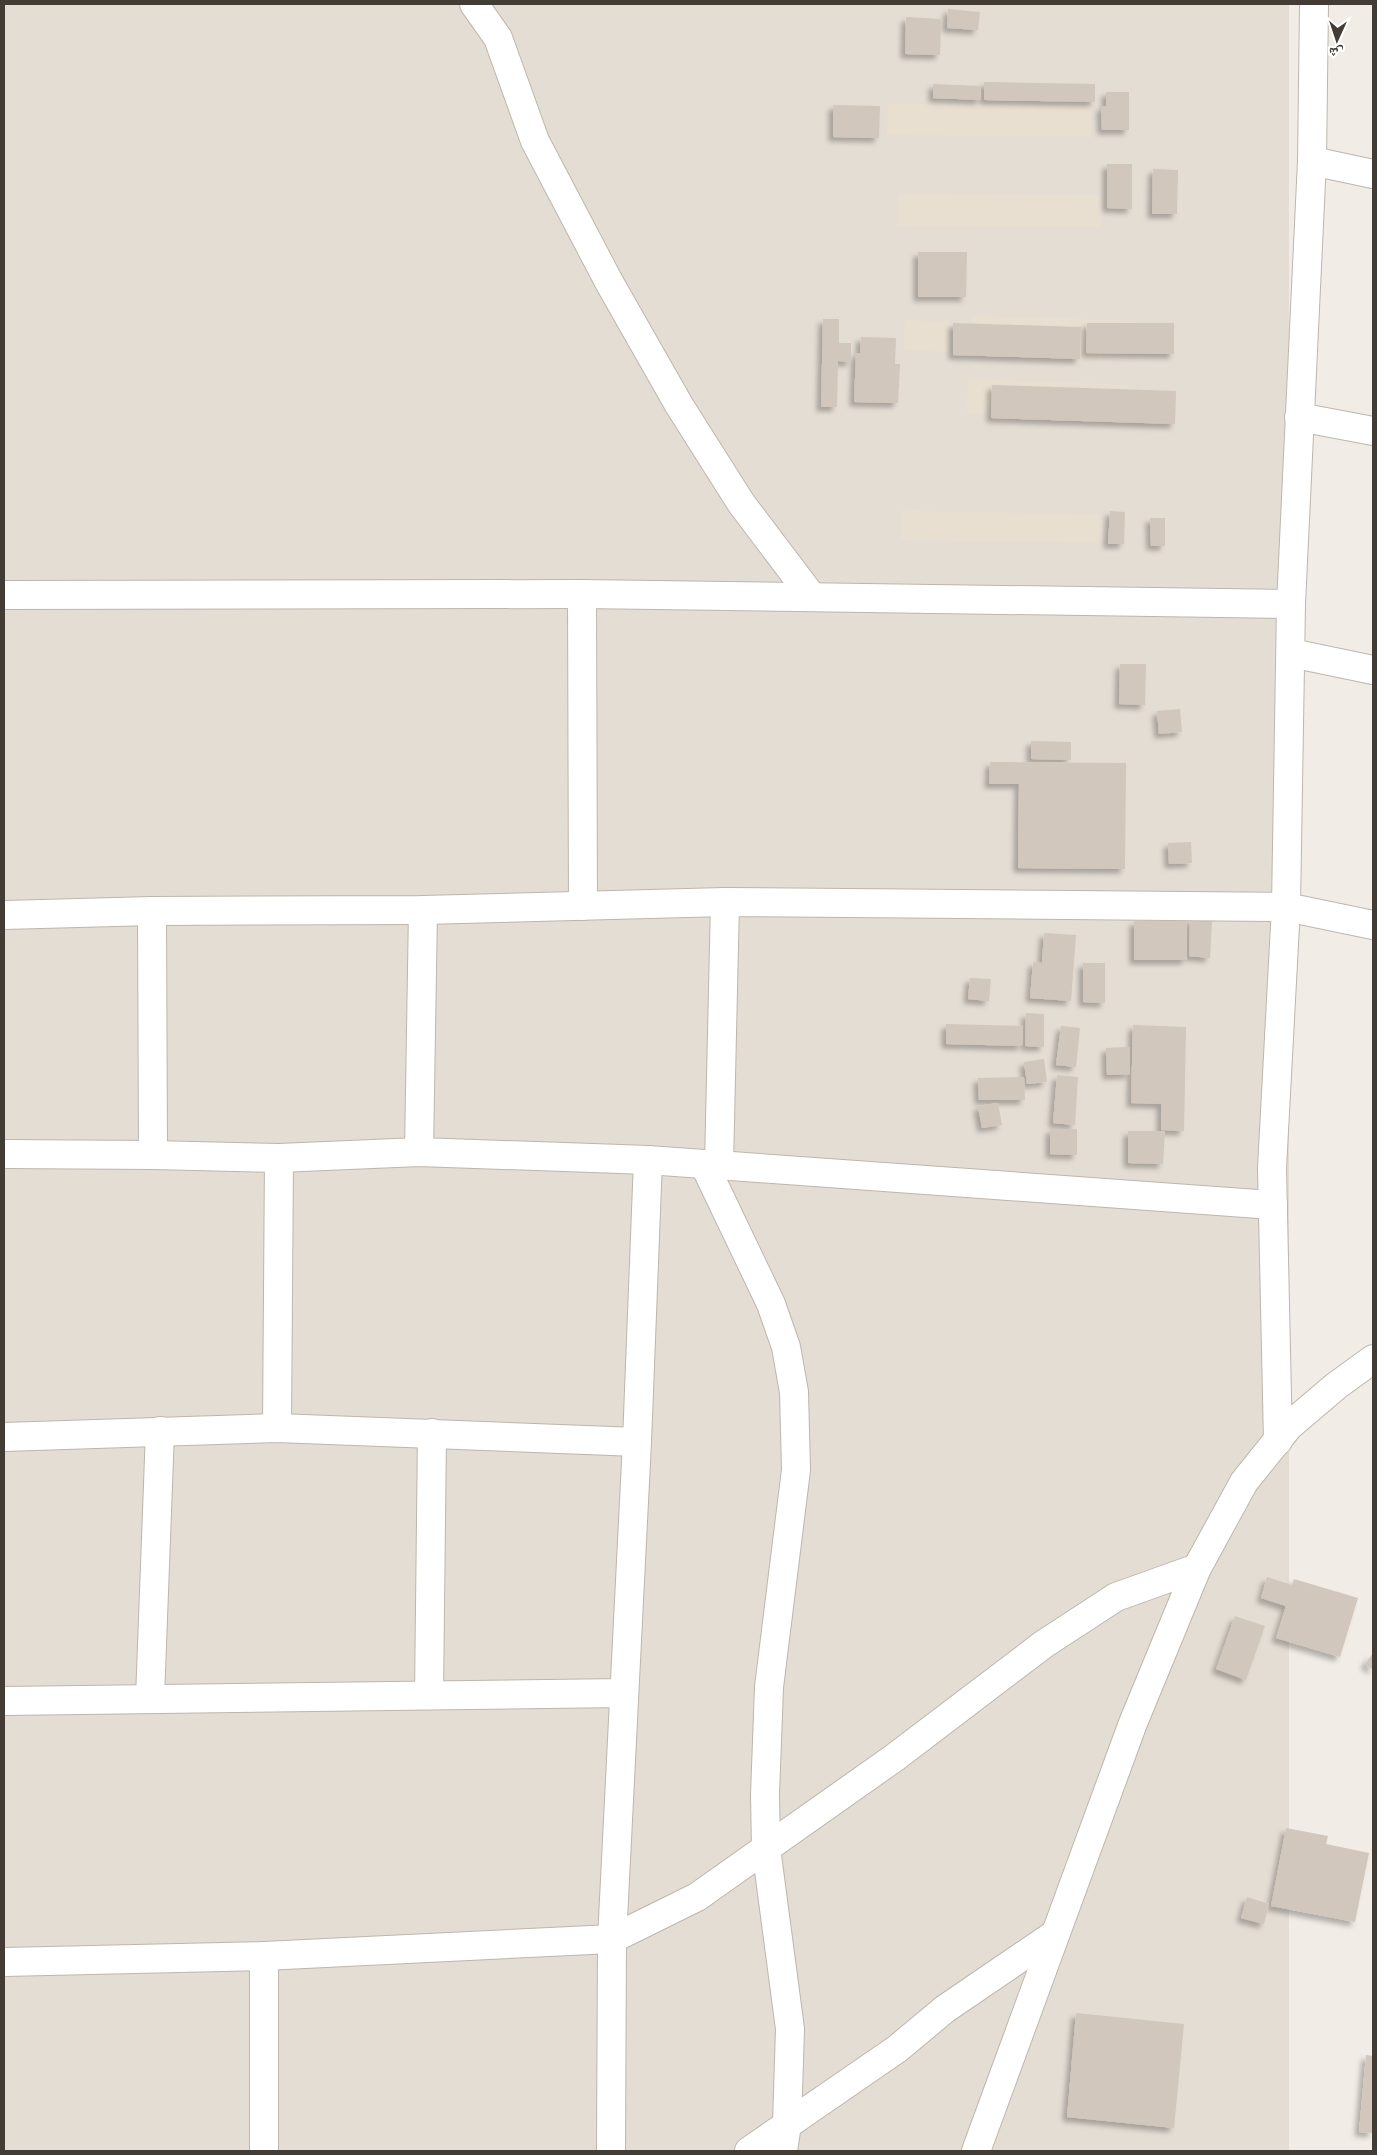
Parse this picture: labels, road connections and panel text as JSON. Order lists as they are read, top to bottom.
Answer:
{
  "north": "bottom"
}
